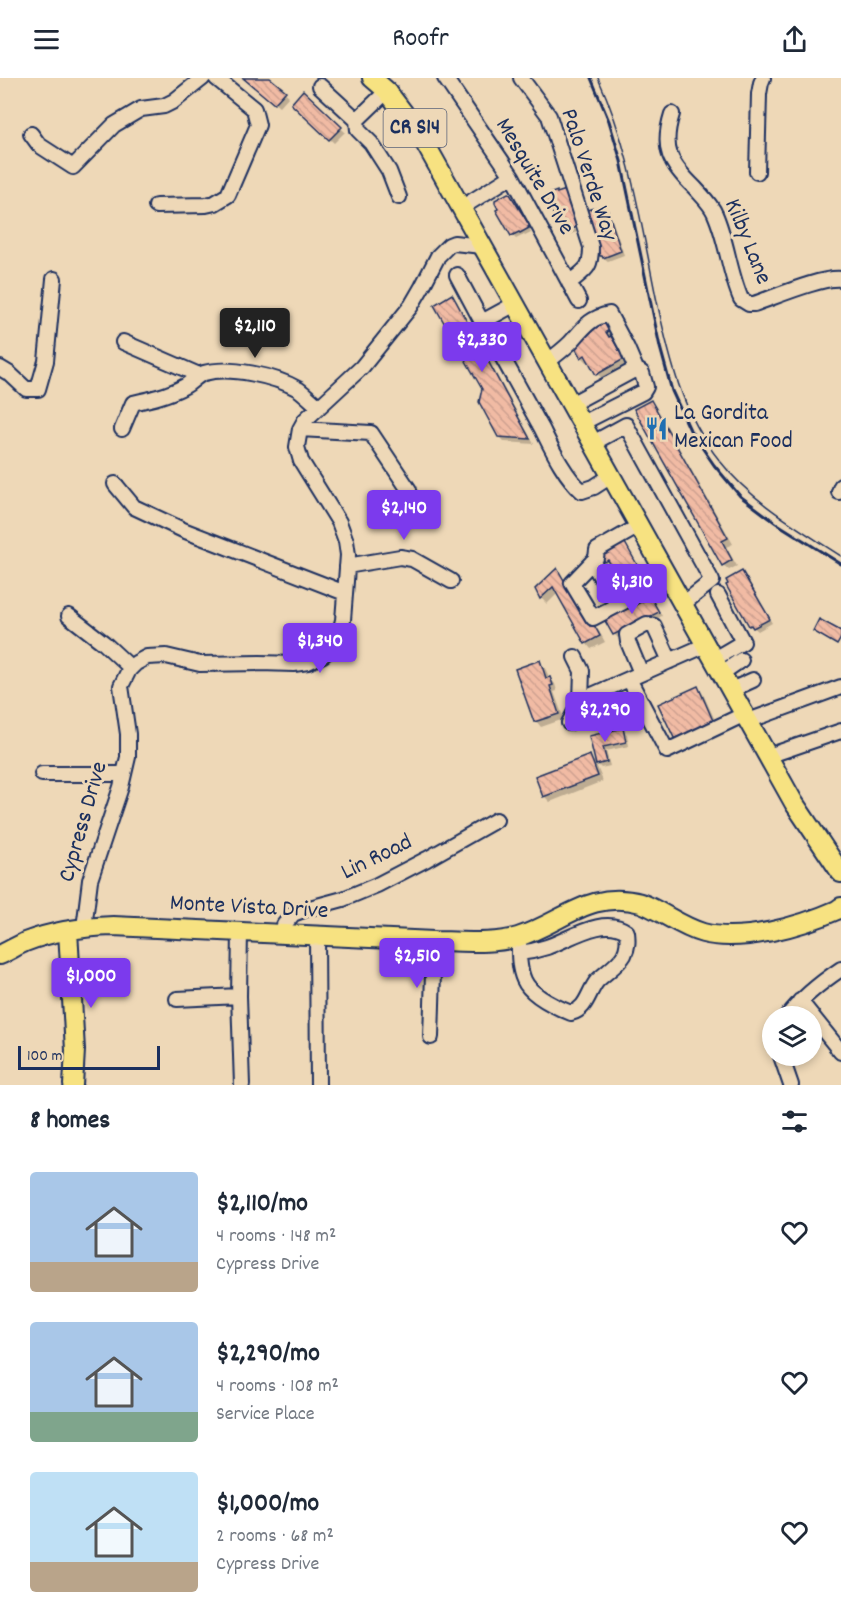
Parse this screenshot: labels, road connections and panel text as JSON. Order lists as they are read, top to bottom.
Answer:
{
  "streets": {
    "main road": ["CR S14", "Cypress Drive", "Monte Vista Drive"],
    "street": [
      "Palo Verde Way",
      "Mesquite Drive",
      "Kilby Lane",
      "Lin Road"
    ]
  },
  "crossings": [
    ["Palo Verde Way", "Mesquite Drive"],
    ["Cypress Drive", "Monte Vista Drive"],
    ["Lin Road", "Monte Vista Drive"]
  ],
  "places": {
    "restaurant": ["La Gordita Mexican Food"]
  },
  "scale_bar": "100 m",
  "page": {
    "header": "Roofr",
    "price": [
      "$2,110",
      "$2,330",
      "$2,140",
      "$1,310",
      "$1,340",
      "$2,290",
      "$2,510",
      "$1,000"
    ],
    "scale": "100 m",
    "heading": "8 homes",
    "list": [
      {
        "name": "$2,110/mo",
        "note": "4 rooms · 148 m² · Cypress Drive"
      },
      {
        "name": "$2,290/mo",
        "note": "4 rooms · 108 m² · Service Place"
      },
      {
        "name": "$1,000/mo",
        "note": "2 rooms · 68 m² · Cypress Drive"
      }
    ]
  }
}
